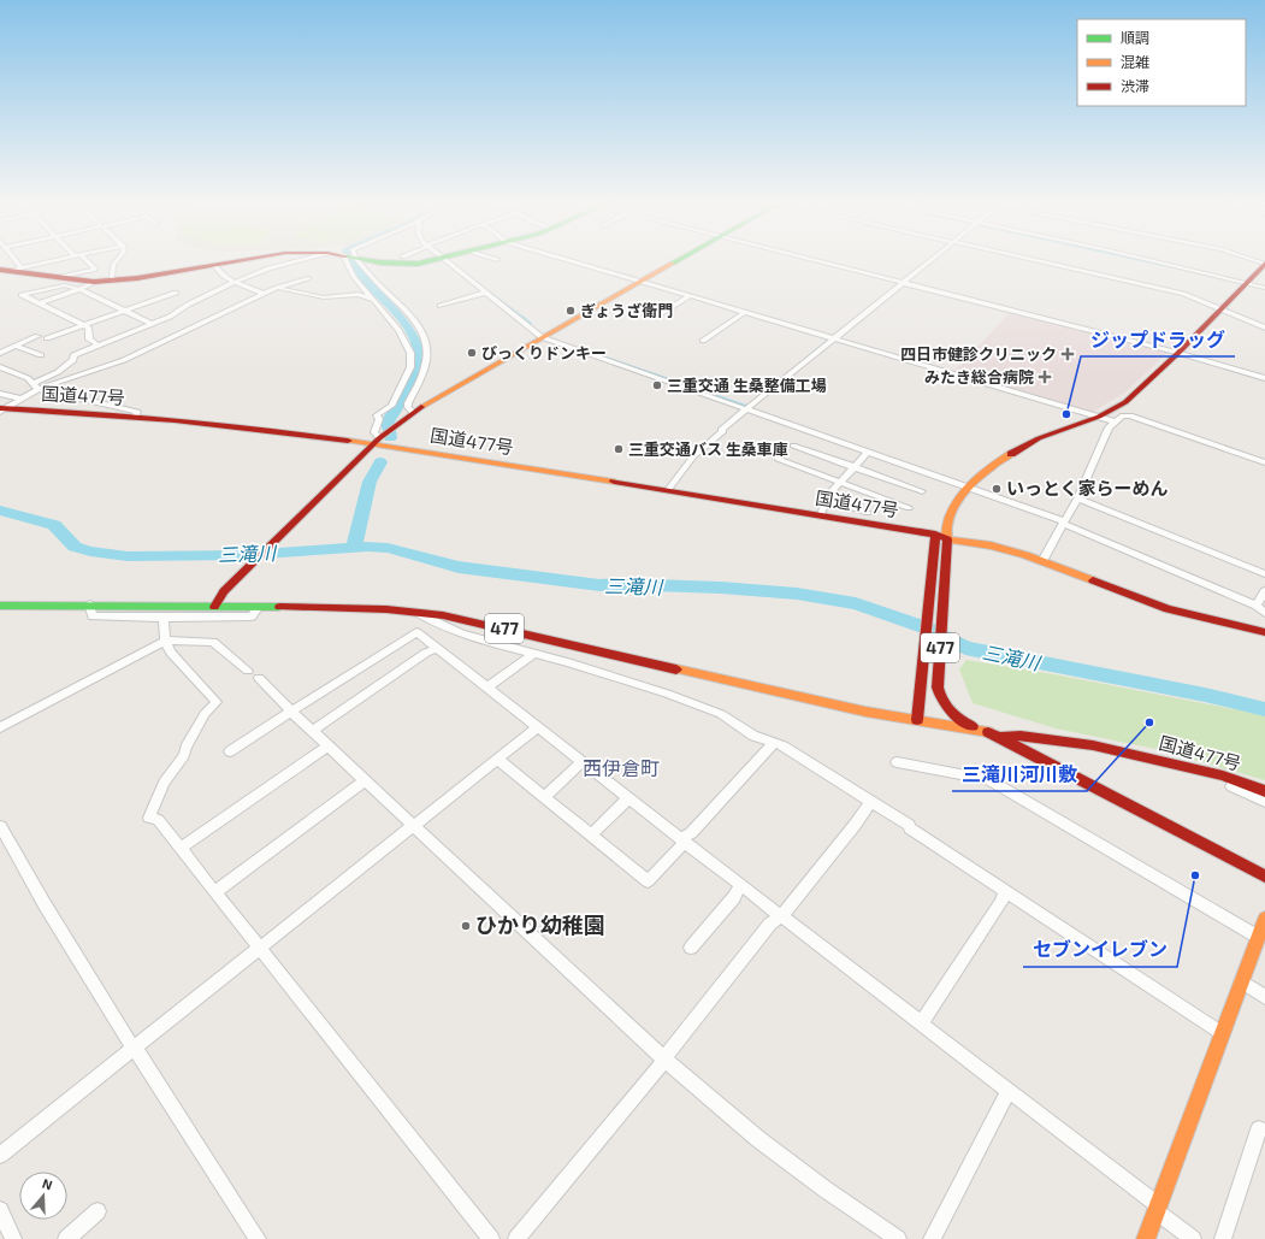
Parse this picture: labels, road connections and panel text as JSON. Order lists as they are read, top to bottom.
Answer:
{
  "streets": {
    "main road": ["国道477号", "477"]
  },
  "crossings": [
    ["国道477号", "477"]
  ],
  "districts": ["西伊倉町"],
  "water": ["三滝川"],
  "places": {
    "other": [
      "ぎょうざ衛門",
      "びっくりドンキー",
      "三重交通 生桑整備工場",
      "ジップドラッグ",
      "三重交通バス 生桑車庫",
      "いっとく家らーめん",
      "三滝川河川敷",
      "セブンイレブン",
      "ひかり幼稚園"
    ],
    "health": ["四日市健診クリニック", "みたき総合病院"]
  },
  "legend": ["順調", "混雑", "渋滞"],
  "north": "top"
}
